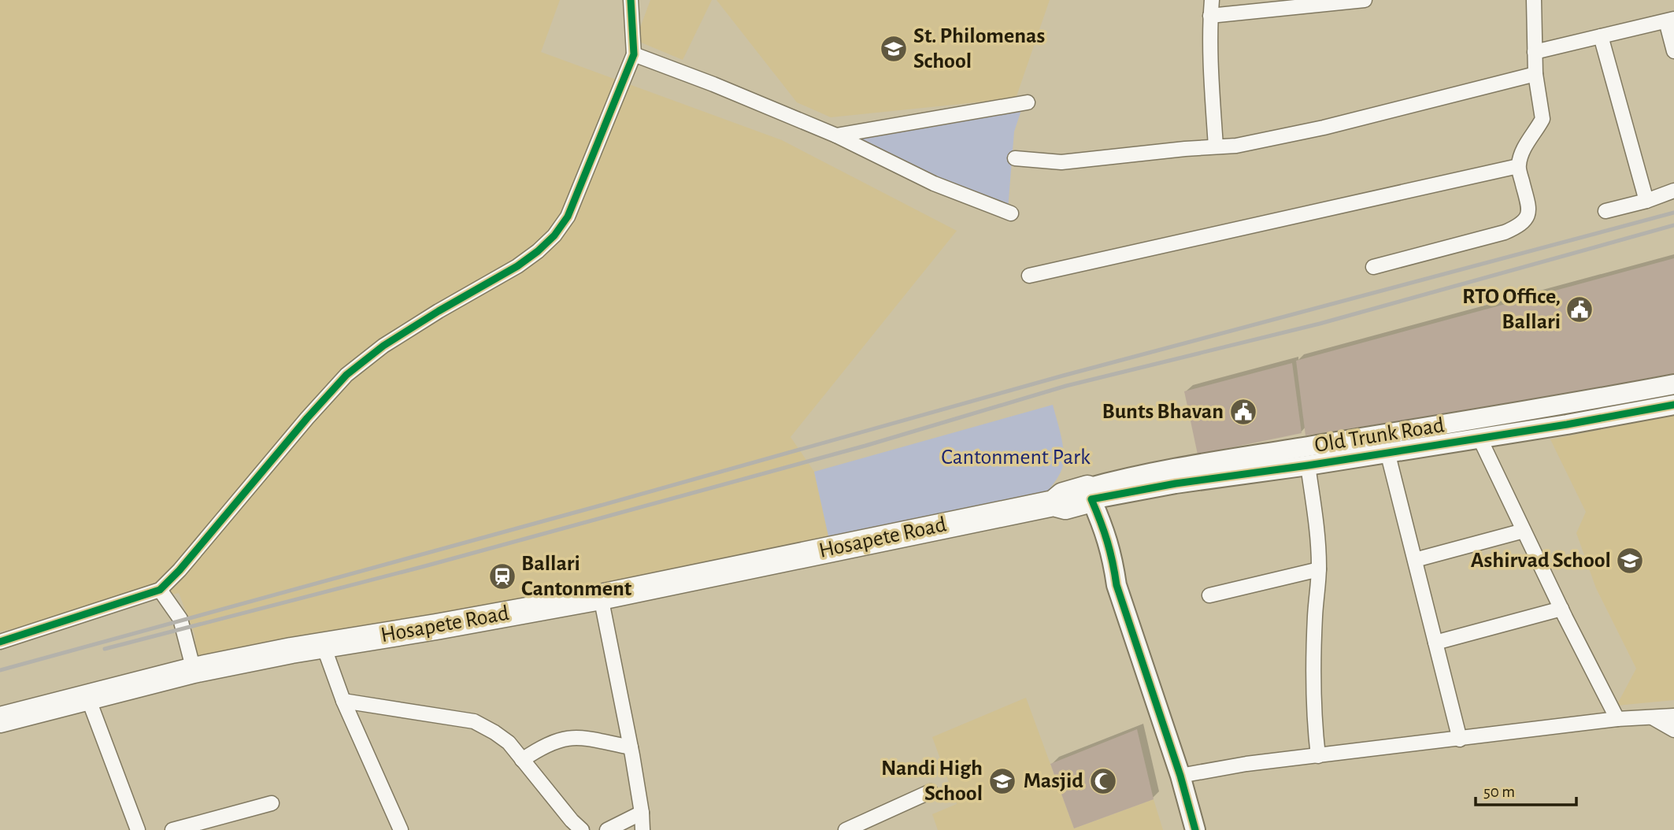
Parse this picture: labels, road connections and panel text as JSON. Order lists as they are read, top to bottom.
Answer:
{
  "streets": {
    "highway": ["Hosapete Road"],
    "street": ["Old Trunk Road"]
  },
  "crossings": [
    ["Old Trunk Road", "Hosapete Road"]
  ],
  "parks": ["Cantonment Park"],
  "places": {
    "school or university": ["St. Philomenas School", "Ashirvad School", "Nandi High School"],
    "public building": ["RTO Office, Ballari", "Bunts Bhavan"],
    "station": ["Ballari Cantonment"],
    "mosque": ["Masjid"]
  },
  "scale_bar": "50 m"
}
